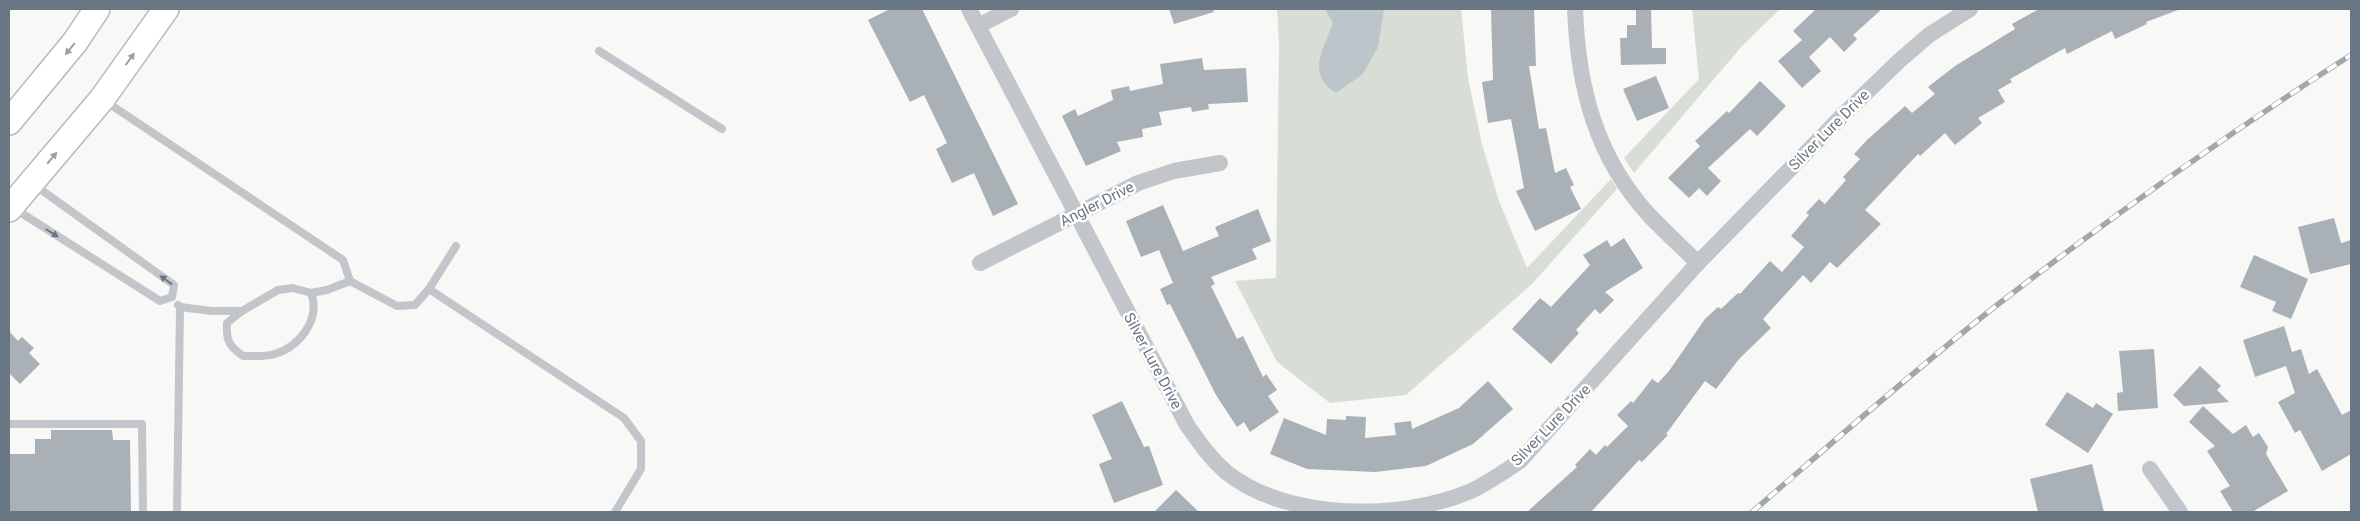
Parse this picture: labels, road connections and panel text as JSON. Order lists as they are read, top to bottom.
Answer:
{
  "streets": {
    "street": ["Silver Lure Drive", "Angler Drive"]
  },
  "crossings": [
    ["Silver Lure Drive", "Angler Drive"]
  ]
}
